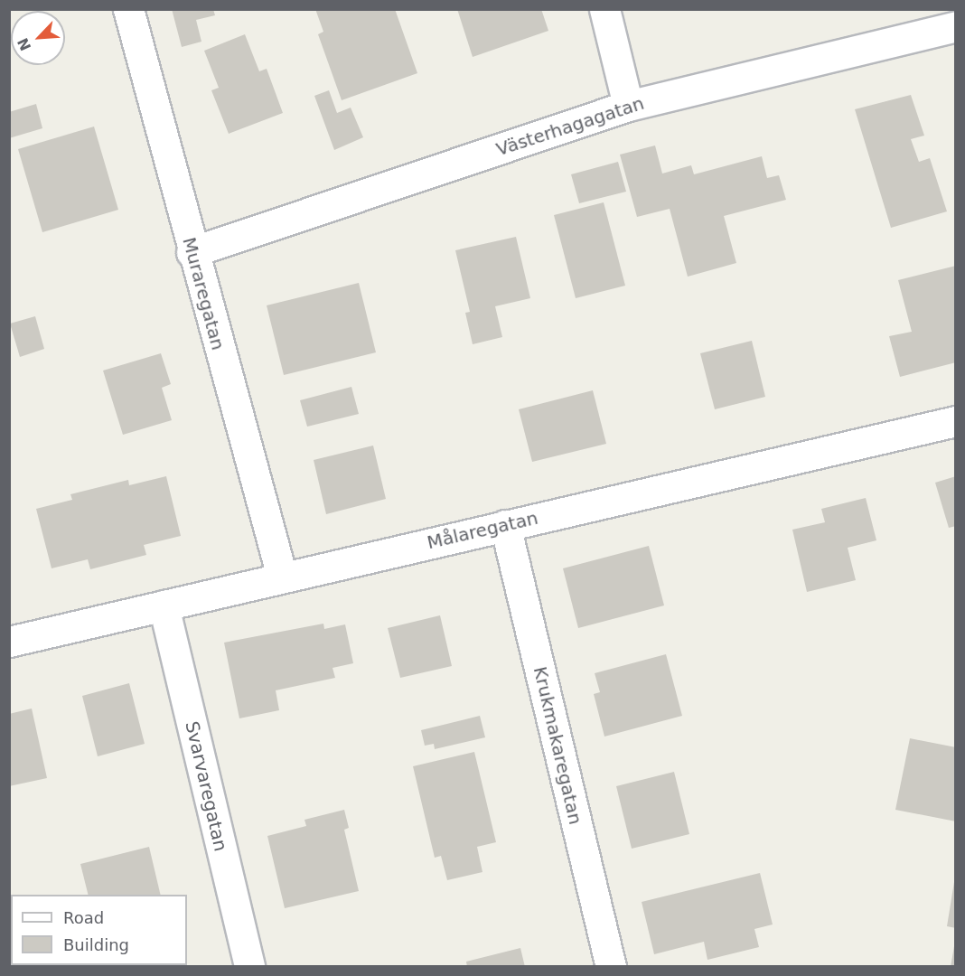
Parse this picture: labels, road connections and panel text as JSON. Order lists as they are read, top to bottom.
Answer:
{
  "streets": {
    "street": [
      "Västerhagagatan",
      "Muraregatan",
      "Målaregatan",
      "Krukmakaregatan",
      "Svarvaregatan"
    ]
  },
  "crossings": [
    ["Västerhagagatan", "Muraregatan"],
    ["Muraregatan", "Målaregatan"],
    ["Målaregatan", "Krukmakaregatan"],
    ["Målaregatan", "Svarvaregatan"]
  ],
  "legend": ["Road", "Building"],
  "north": "bottom left"
}
